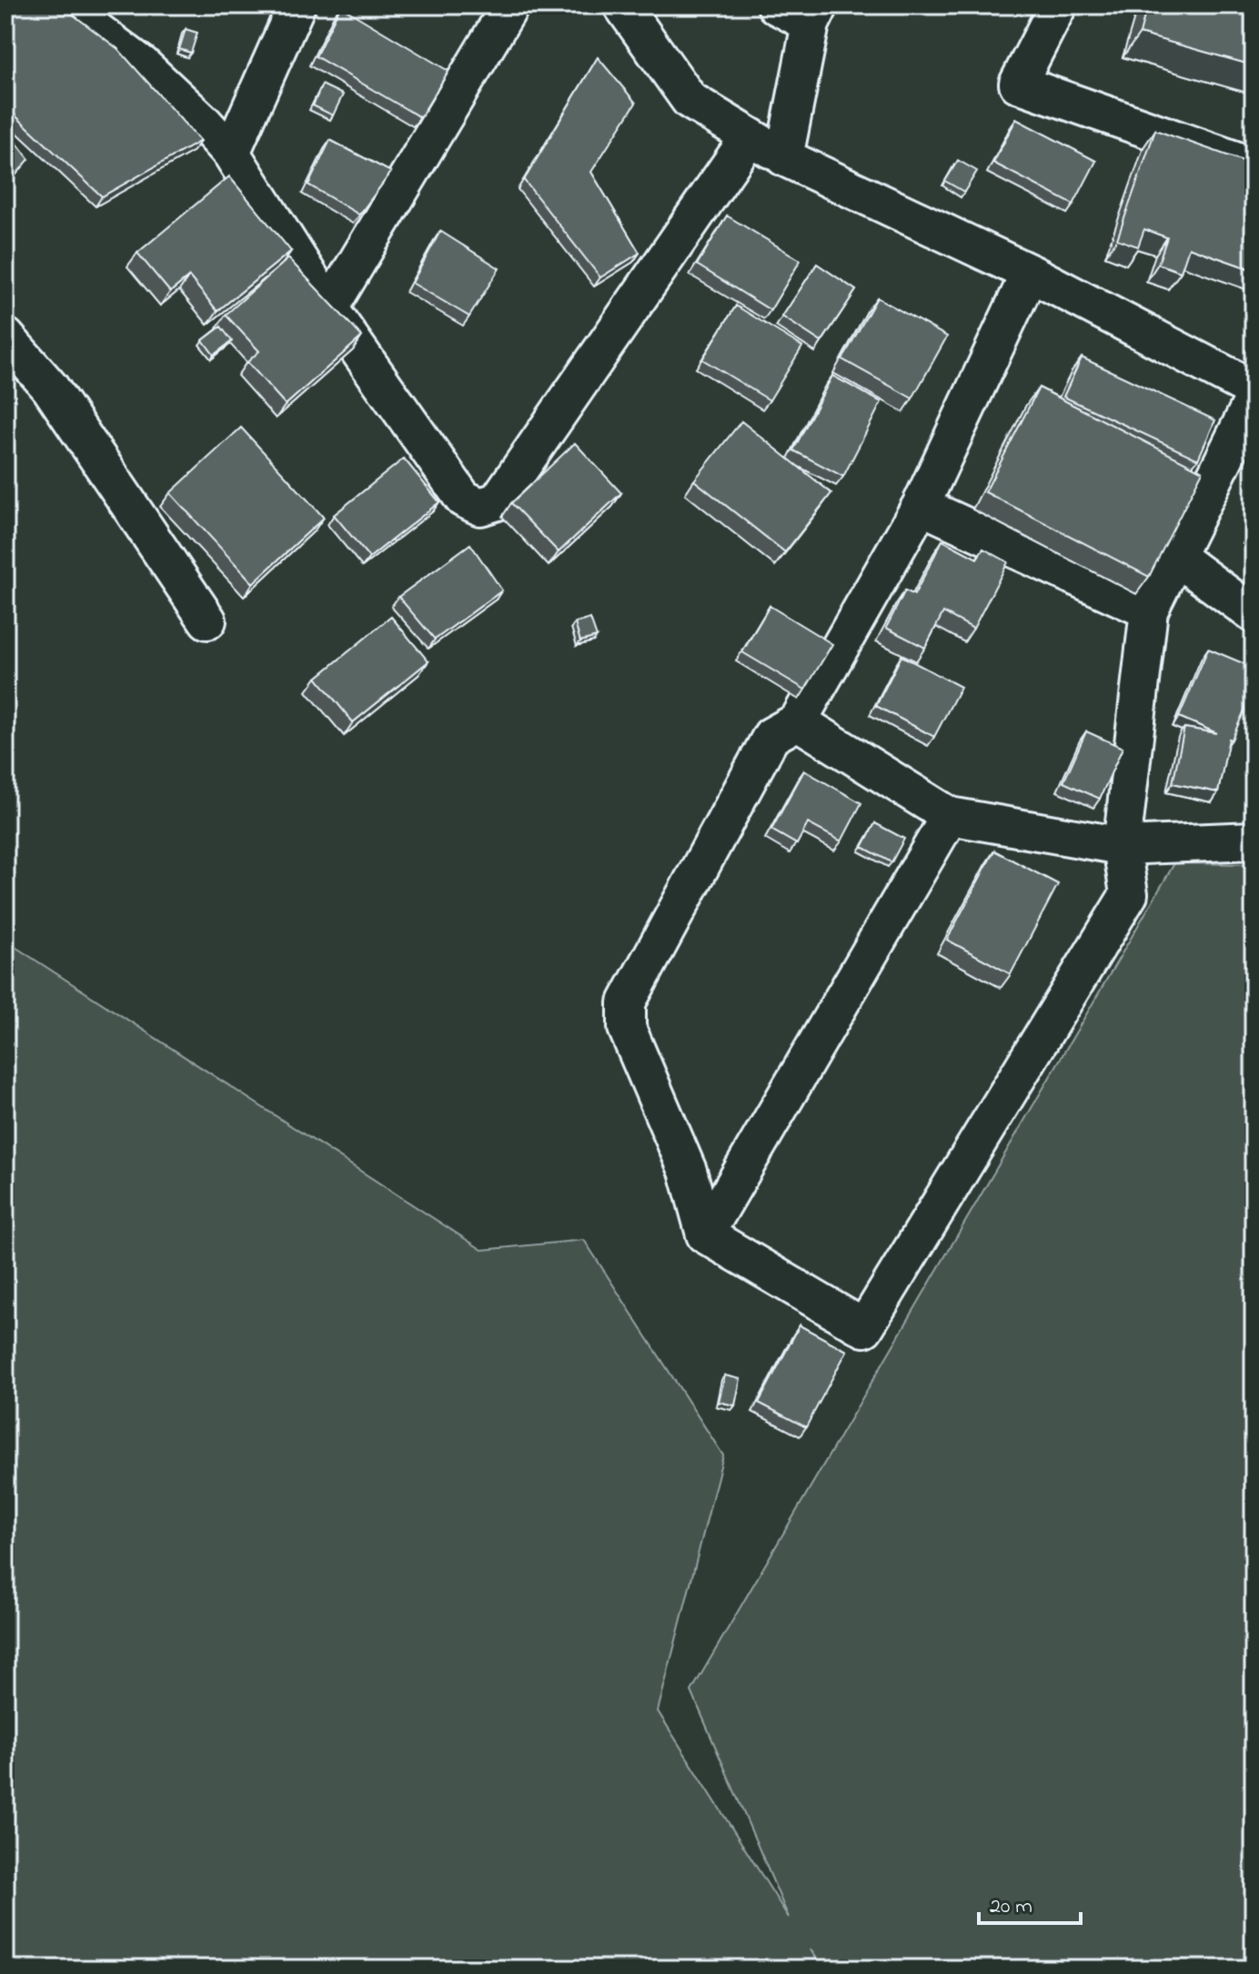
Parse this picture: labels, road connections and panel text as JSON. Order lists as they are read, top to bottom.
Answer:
{
  "scale_bar": "20 m"
}
